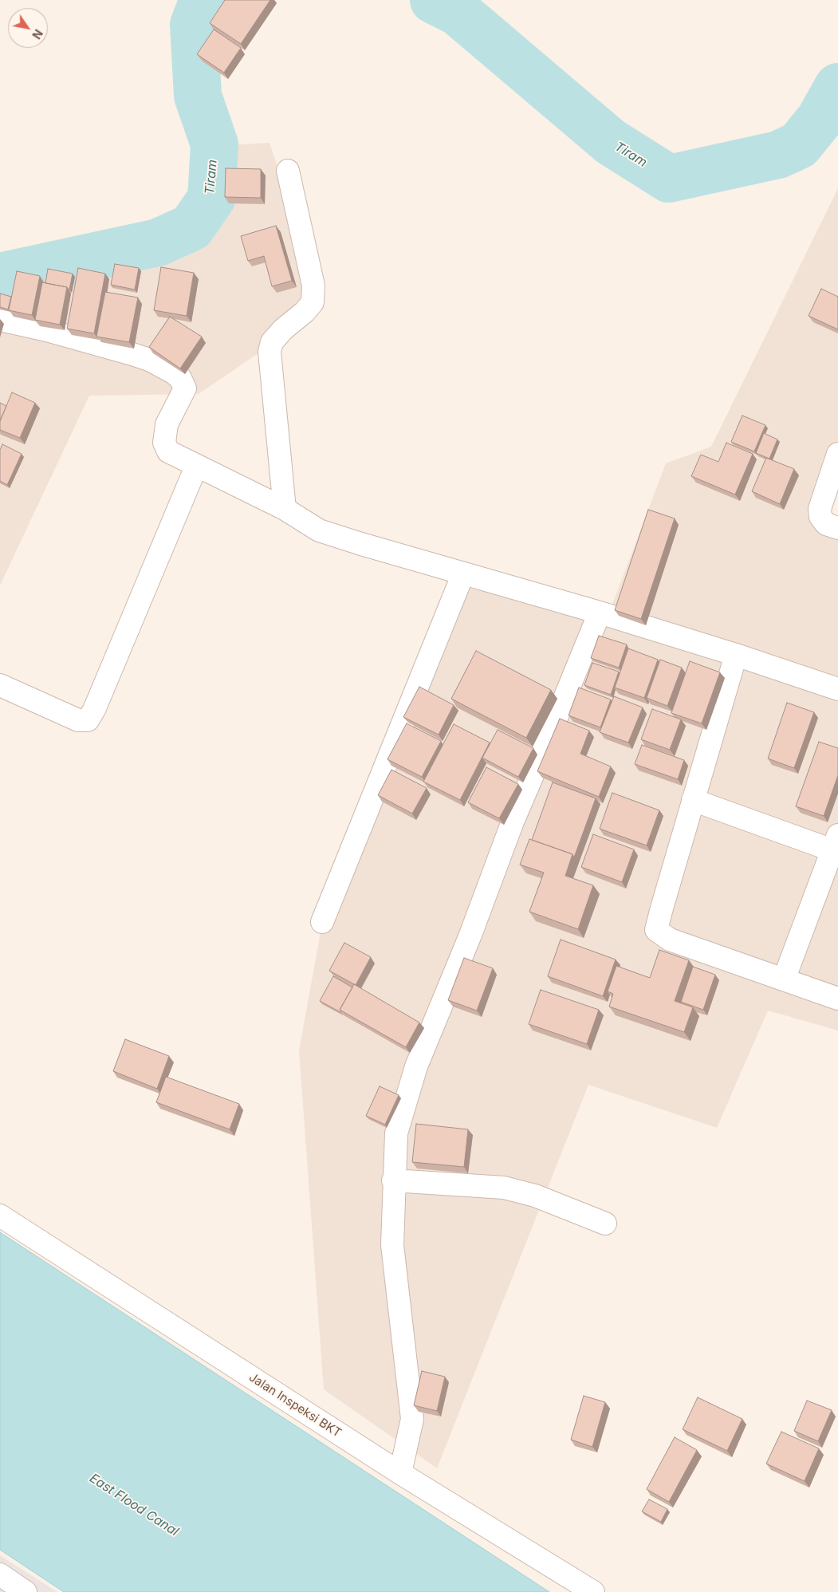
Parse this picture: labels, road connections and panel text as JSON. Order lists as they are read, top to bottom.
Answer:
{
  "streets": {
    "street": ["Jalan Inspeksi BKT"]
  },
  "water": ["Tiram", "East Flood Canal"],
  "north": "bottom right"
}
